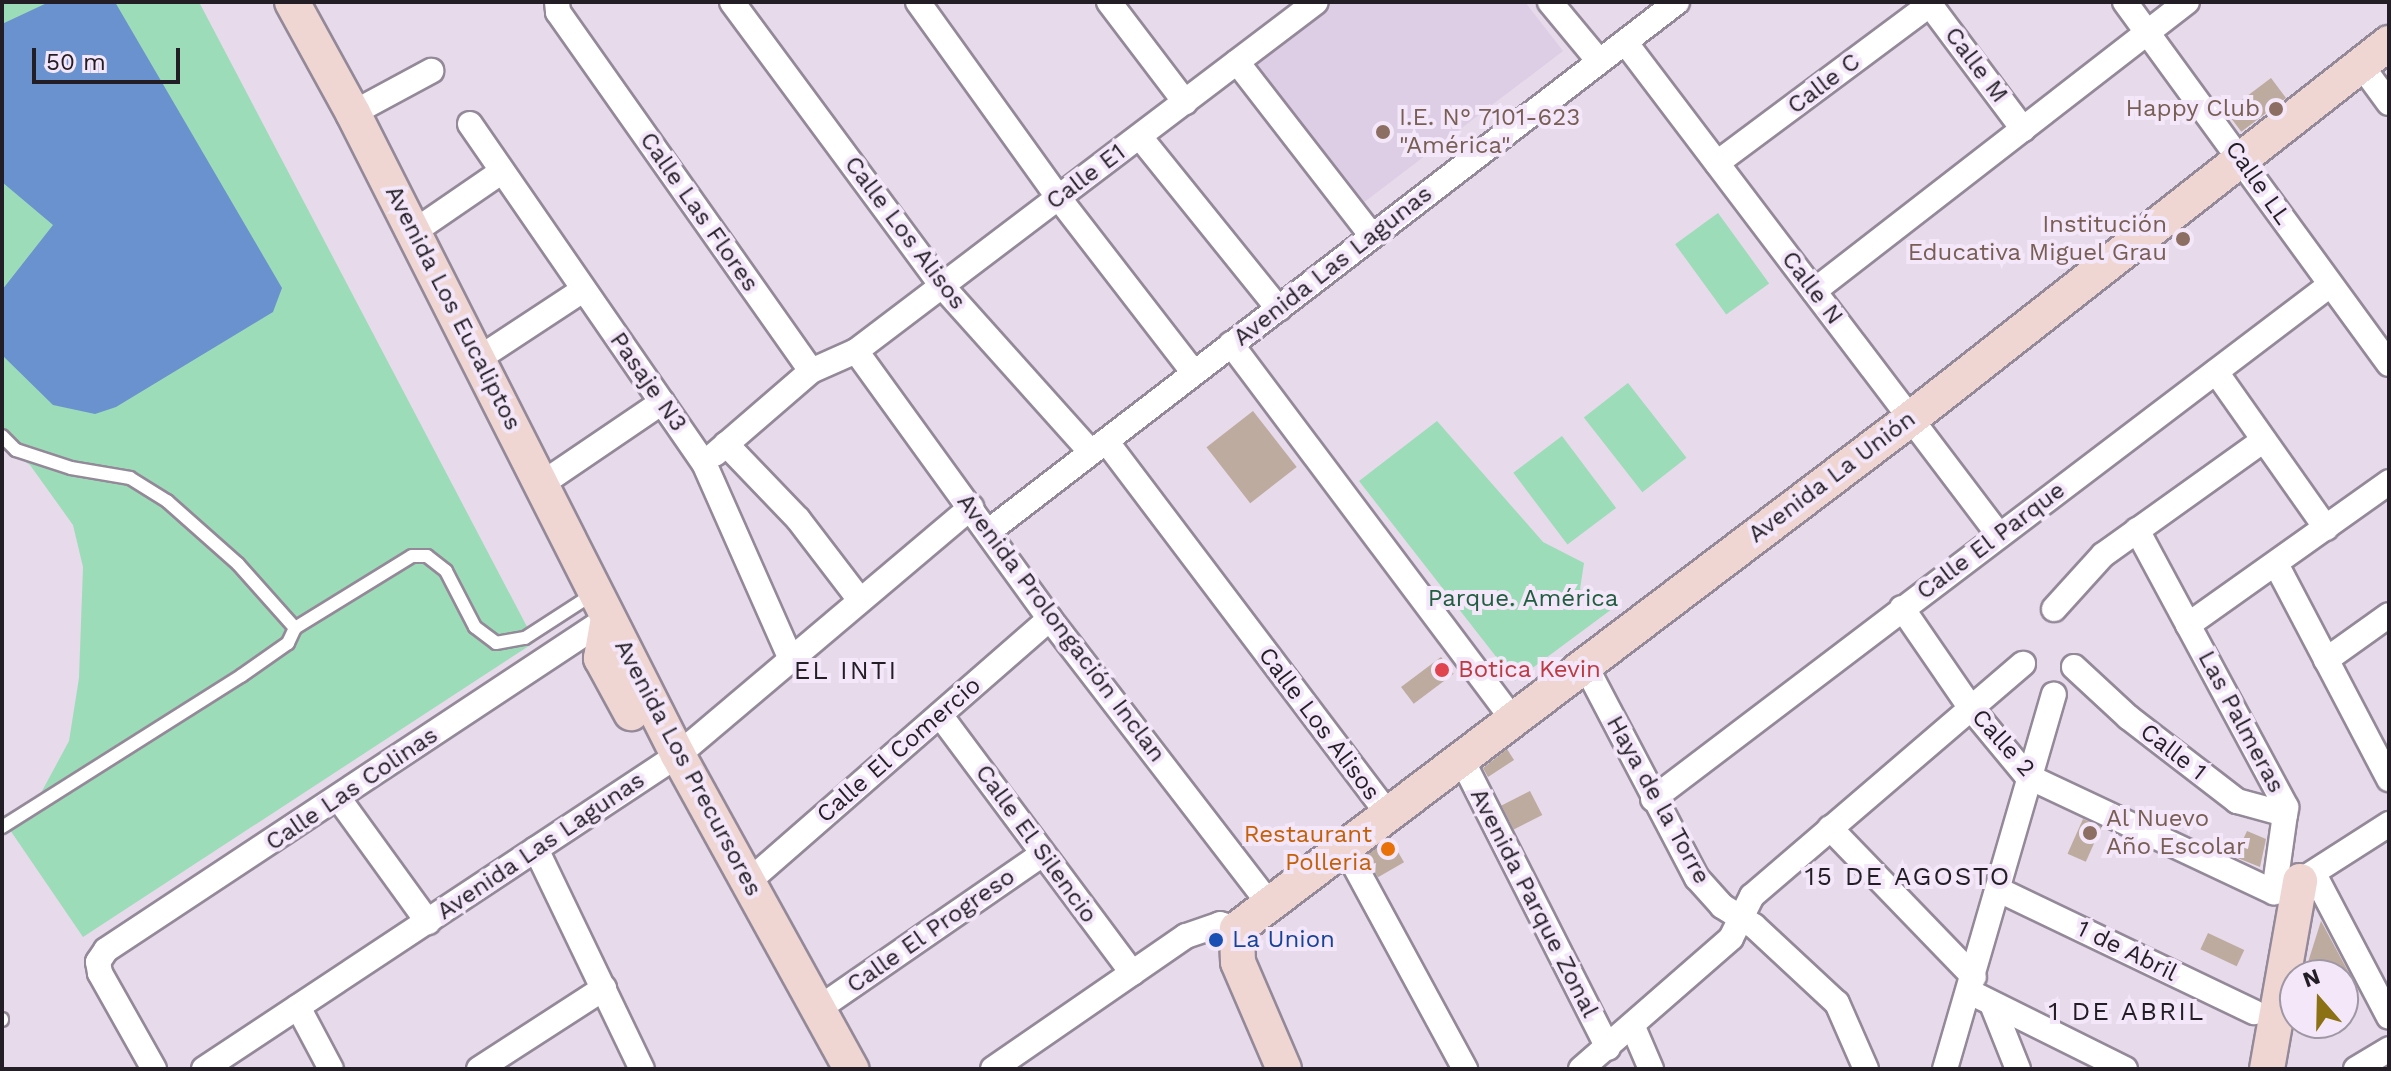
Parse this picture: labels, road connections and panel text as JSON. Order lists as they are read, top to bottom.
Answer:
{
  "streets": {
    "street": [
      "Calle M",
      "Calle C",
      "Calle E1",
      "Calle LL",
      "Calle Las Flores",
      "Calle Los Alisos",
      "Avenida Las Lagunas",
      "Calle N",
      "Avenida Los Eucaliptos",
      "Pasaje N3",
      "Avenida La Unión",
      "Calle El Parque",
      "Avenida Prolongación Inclan",
      "Las Palmeras",
      "Calle 2",
      "Calle El Comercio",
      "Calle 1",
      "Avenida Los Precursores",
      "Calle Las Colinas",
      "Haya de la Torre",
      "Calle El Silencio",
      "Avenida Parque Zonal",
      "Calle El Progreso",
      "1 de Abril"
    ]
  },
  "crossings": [
    ["Calle M", "Calle C"],
    ["Calle C", "Calle N"],
    ["Calle E1", "Calle Los Alisos"],
    ["Calle E1", "Avenida Prolongación Inclan"],
    ["Calle LL", "Avenida La Unión"],
    ["Calle LL", "Calle El Parque"],
    ["Calle Los Alisos", "Avenida Las Lagunas"],
    ["Calle Los Alisos", "Avenida La Unión"],
    ["Avenida Las Lagunas", "Calle N"],
    ["Avenida Las Lagunas", "Pasaje N3"],
    ["Avenida Las Lagunas", "Avenida Prolongación Inclan"],
    ["Avenida Las Lagunas", "Avenida Los Precursores"],
    ["Calle N", "Avenida La Unión"],
    ["Calle N", "Calle El Parque"],
    ["Avenida Los Eucaliptos", "Avenida Los Precursores"],
    ["Avenida Los Eucaliptos", "Calle Las Colinas"],
    ["Avenida La Unión", "Avenida Prolongación Inclan"],
    ["Avenida La Unión", "Haya de la Torre"],
    ["Avenida La Unión", "Avenida Parque Zonal"],
    ["Calle El Parque", "Calle 2"],
    ["Calle El Parque", "Haya de la Torre"],
    ["Avenida Prolongación Inclan", "Calle El Comercio"],
    ["Las Palmeras", "Calle 2"],
    ["Las Palmeras", "Calle 1"],
    ["Las Palmeras", "1 de Abril"],
    ["Calle El Comercio", "Avenida Los Precursores"],
    ["Calle El Comercio", "Calle El Silencio"],
    ["Avenida Los Precursores", "Calle Las Colinas"],
    ["Avenida Los Precursores", "Calle El Progreso"],
    ["Calle El Silencio", "Calle El Progreso"]
  ],
  "districts": ["EL INTI", "15 DE AGOSTO", "1 DE ABRIL"],
  "parks": ["Parque. América"],
  "places": [
    "Happy Club",
    "I.E. N° 7101-623 \"América\"",
    "Institución Educativa Miguel Grau",
    "Botica Kevin",
    "Al Nuevo Año Escolar",
    "Restaurant Polleria",
    "La Union"
  ],
  "scale_bar": "50 m",
  "north": "top"
}
